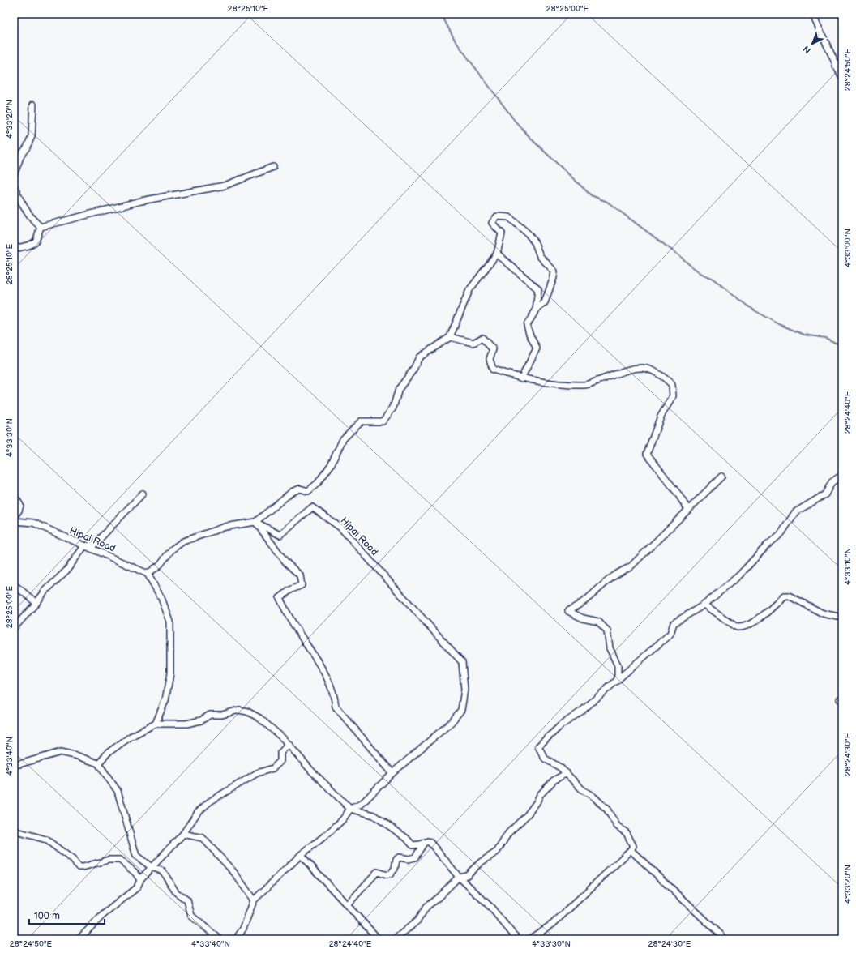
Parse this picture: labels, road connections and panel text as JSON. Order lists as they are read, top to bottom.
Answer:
{
  "streets": {
    "street": ["Hipai Road"]
  },
  "scale_bar": "100 m",
  "north": "bottom left",
  "coordinates": [
    "28°25'10\"E",
    "28°25'00\"E",
    "28°24'50\"E",
    "4°33'20\"N",
    "4°33'00\"N",
    "28°24'40\"E",
    "4°33'30\"N",
    "4°33'10\"N",
    "28°24'30\"E",
    "4°33'40\"N"
  ]
}
